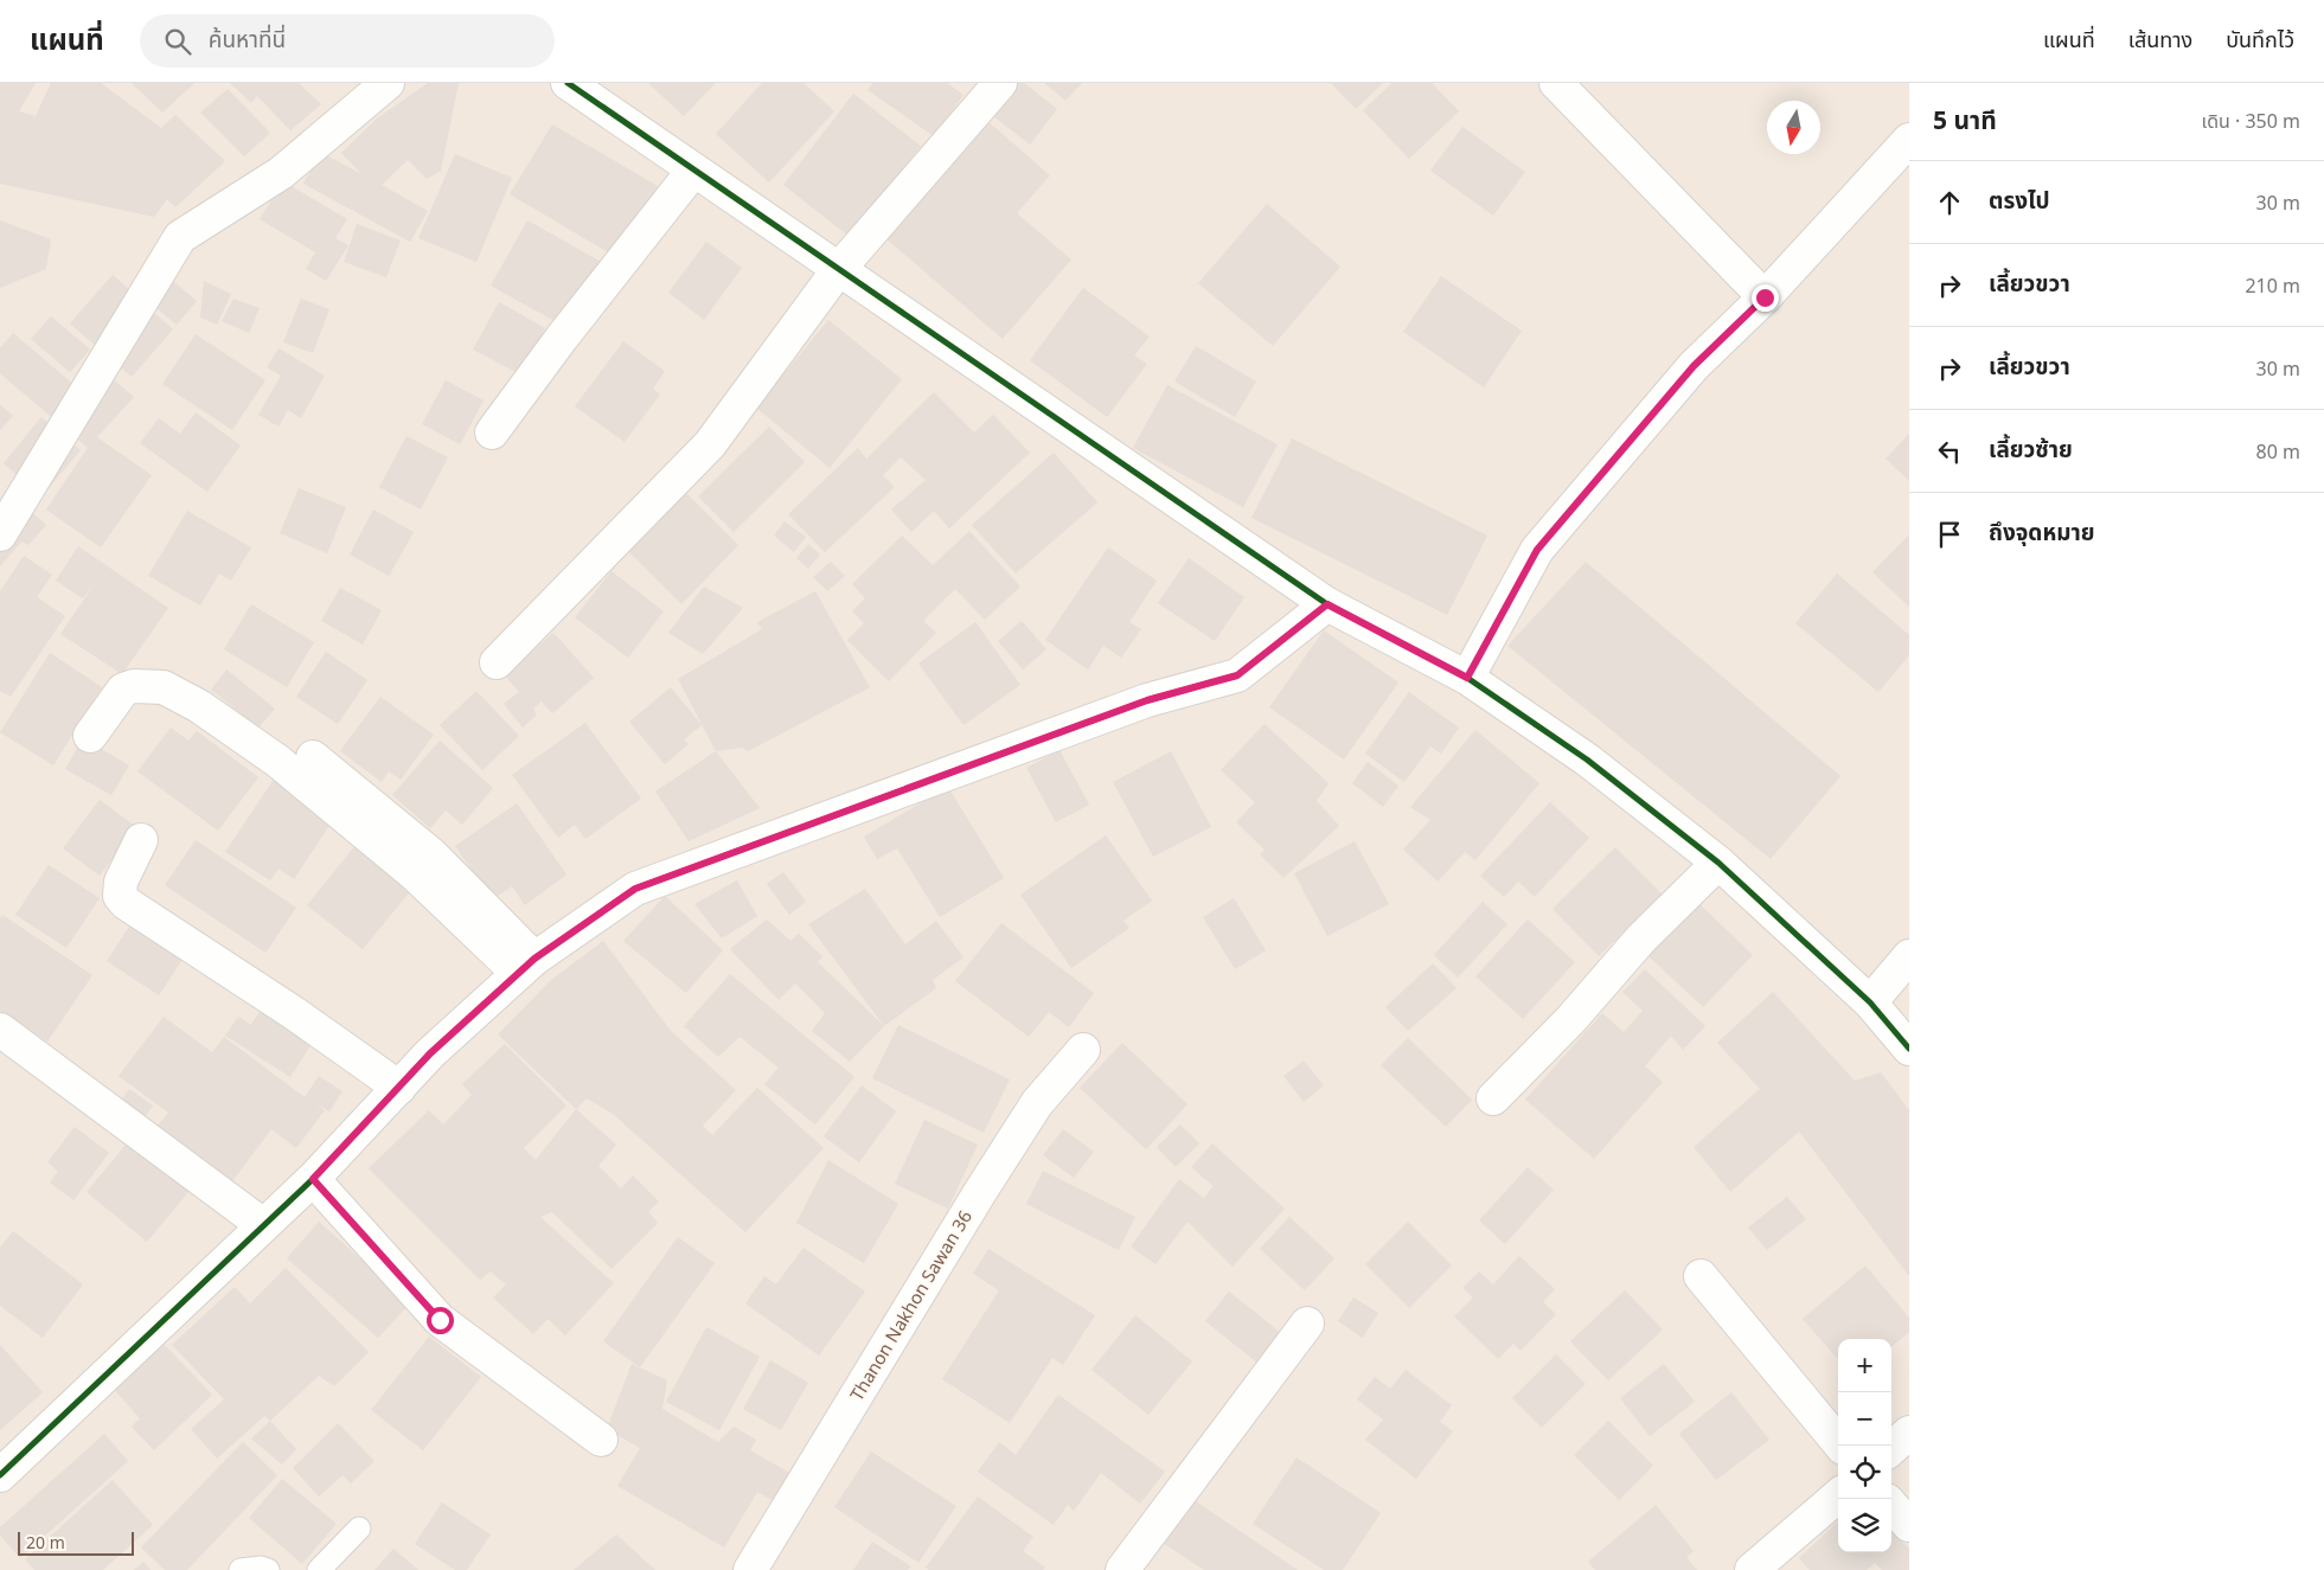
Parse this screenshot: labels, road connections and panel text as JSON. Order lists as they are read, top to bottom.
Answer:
{
  "streets": {
    "street": ["Thanon Nakhon Sawan 36"]
  },
  "scale_bar": "20 m",
  "north": "bottom",
  "page": {
    "header": "แผนที่",
    "search": "ค้นหาที่นี่",
    "nav": ["แผนที่", "เส้นทาง", "บันทึกไว้"],
    "heading": ["5 นาที", "เดิน · 350 m"],
    "list": [
      ["ตรงไป", "30 m"],
      ["เลี้ยวขวา", "210 m"],
      ["เลี้ยวขวา", "30 m"],
      ["เลี้ยวซ้าย", "80 m"],
      "ถึงจุดหมาย"
    ],
    "map_buttons": ["+", "−"],
    "scale": "20 m"
  }
}
